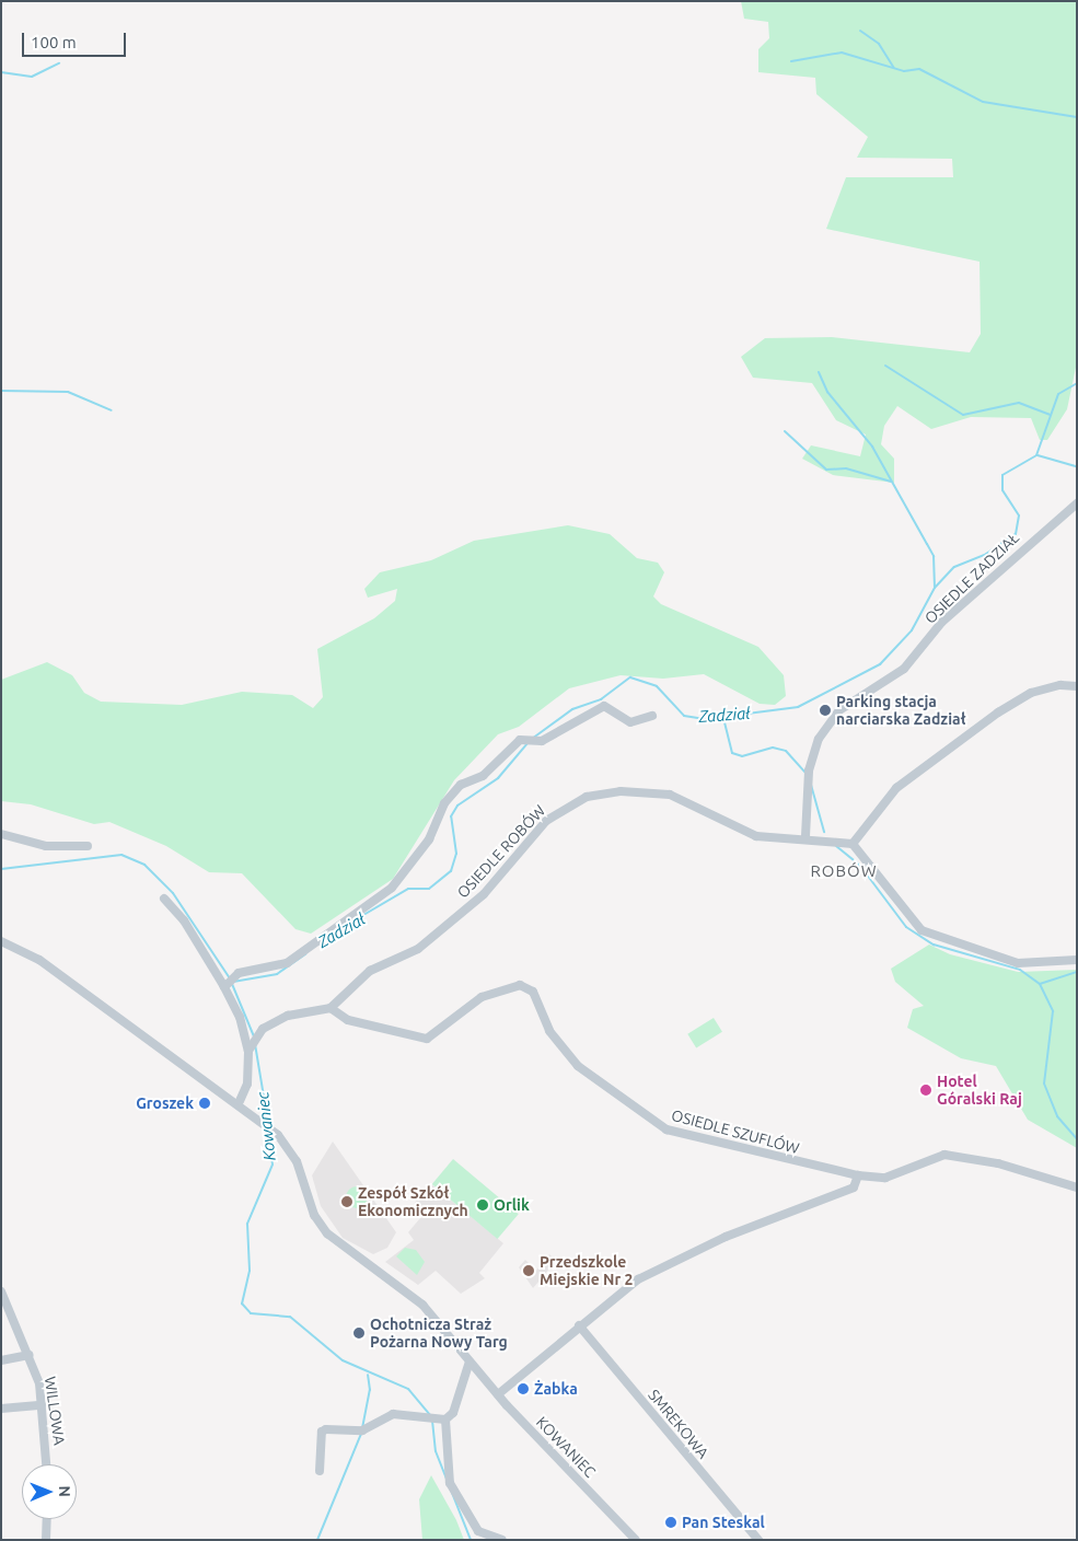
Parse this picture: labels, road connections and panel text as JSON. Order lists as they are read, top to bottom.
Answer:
{
  "streets": {
    "street": [
      "OSIEDLE ZADZIAŁ",
      "OSIEDLE ROBÓW",
      "OSIEDLE SZUFLÓW",
      "WILLOWA",
      "SMREKOWA",
      "KOWANIEC"
    ]
  },
  "crossings": [
    ["OSIEDLE ZADZIAŁ", "OSIEDLE ROBÓW"],
    ["OSIEDLE ROBÓW", "OSIEDLE SZUFLÓW"]
  ],
  "districts": ["ROBÓW"],
  "water": ["Zadział", "Kowaniec"],
  "places": [
    "Parking stacja narciarska Zadział",
    "Hotel Góralski Raj",
    "Groszek",
    "Zespół Szkół Ekonomicznych",
    "Orlik",
    "Przedszkole Miejskie Nr 2",
    "Ochotnicza Straż Pożarna Nowy Targ",
    "Żabka",
    "Pan Steskal"
  ],
  "scale_bar": "100 m",
  "north": "right"
}
